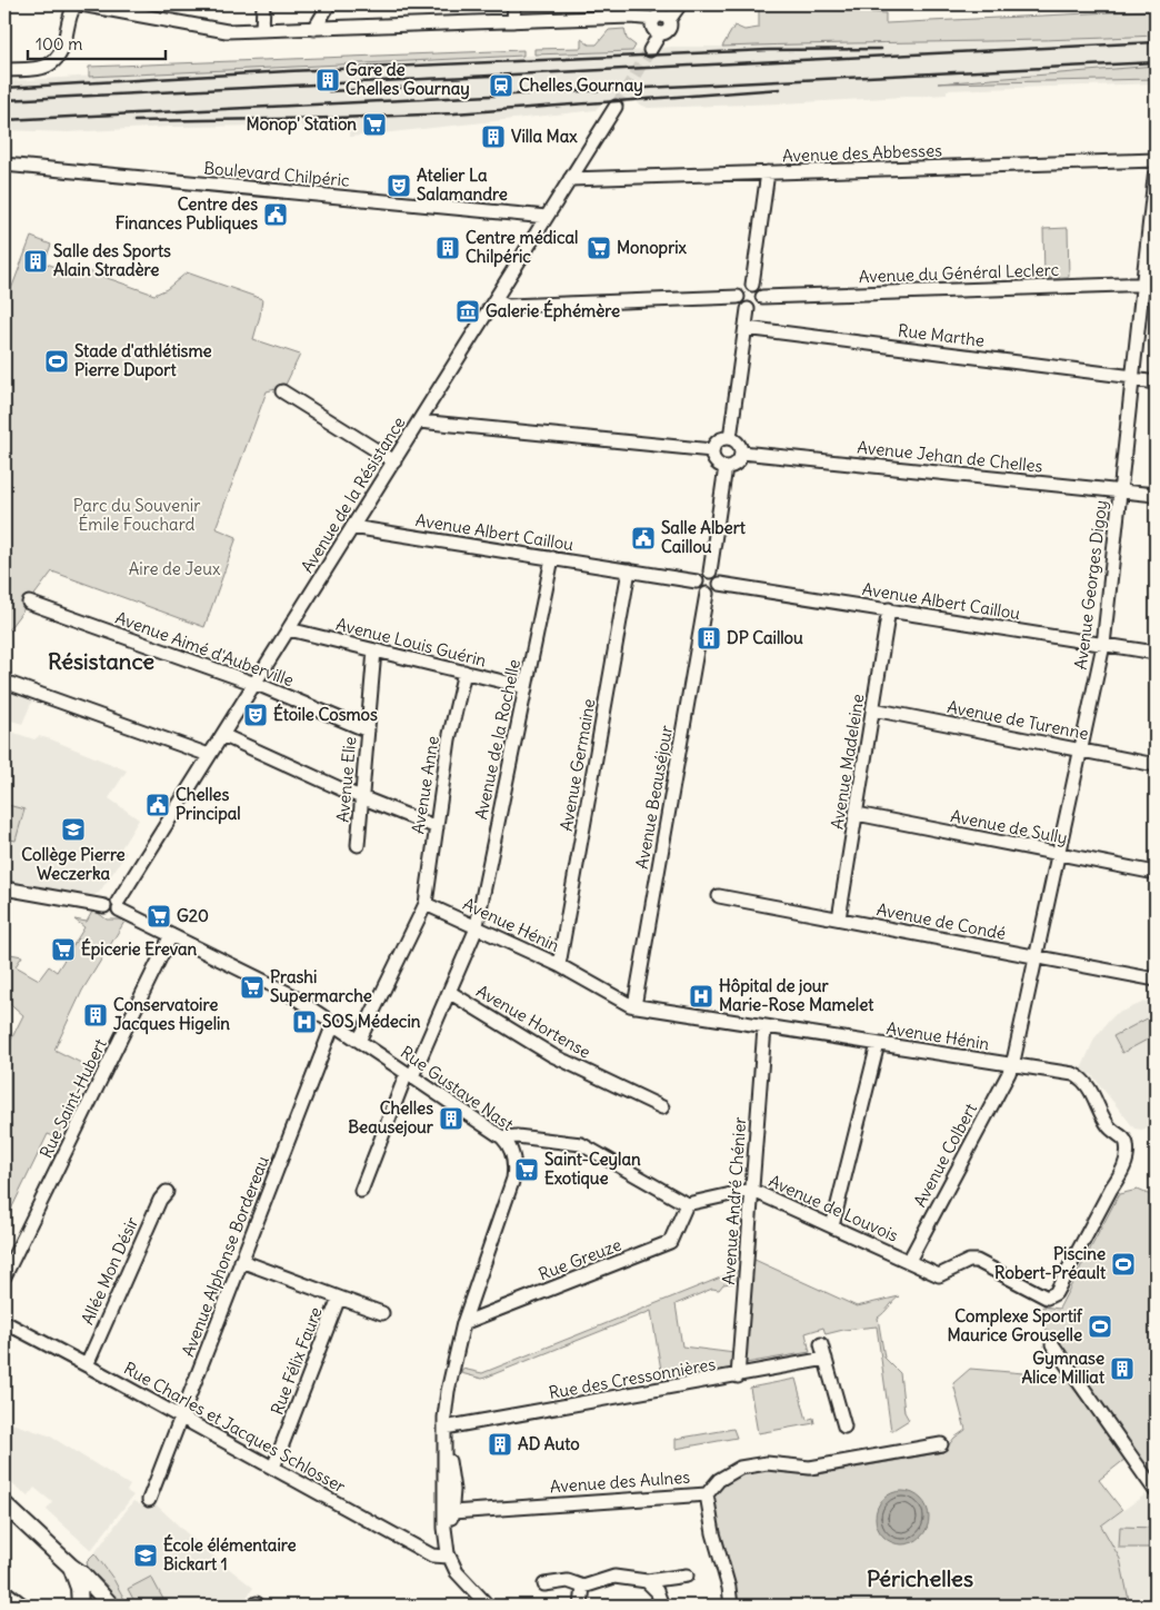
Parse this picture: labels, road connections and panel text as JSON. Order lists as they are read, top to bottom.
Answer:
{
  "streets": {
    "street": [
      "Avenue des Abbesses",
      "Boulevard Chilpéric",
      "Avenue du Général Leclerc",
      "Rue Marthe",
      "Avenue Jehan de Chelles",
      "Avenue de la Résistance",
      "Avenue Albert Caillou",
      "Avenue Georges Digoy",
      "Avenue Louis Guérin",
      "Avenue Aimé d'Auberville",
      "Avenue de Turenne",
      "Avenue de la Rochelle",
      "Avenue Madeleine",
      "Avenue Germaine",
      "Avenue Elie",
      "Avenue Anne",
      "Avenue Beauséjour",
      "Avenue de Sully",
      "Avenue de Condé",
      "Avenue Hénin",
      "Avenue Hortense",
      "Rue Gustave Nast",
      "Rue Saint-Hubert",
      "Avenue Colbert",
      "Avenue André Chénier",
      "Avenue de Louvois",
      "Avenue Alphonse Bordereau",
      "Rue Greuze",
      "Allée Mon Désir",
      "Rue Félix Faure",
      "Rue des Cressonnières",
      "Rue Charles et Jacques Schlosser",
      "Avenue des Aulnes"
    ]
  },
  "crossings": [
    ["Avenue des Abbesses", "Avenue de la Résistance"],
    ["Boulevard Chilpéric", "Avenue de la Résistance"],
    ["Avenue du Général Leclerc", "Avenue Georges Digoy"],
    ["Rue Marthe", "Avenue Georges Digoy"],
    ["Avenue Jehan de Chelles", "Avenue Georges Digoy"],
    ["Avenue de la Résistance", "Avenue Albert Caillou"],
    ["Avenue de la Résistance", "Avenue Louis Guérin"],
    ["Avenue de la Résistance", "Avenue Aimé d'Auberville"],
    ["Avenue de la Résistance", "Rue Gustave Nast"],
    ["Avenue Albert Caillou", "Avenue Georges Digoy"],
    ["Avenue Albert Caillou", "Avenue de la Rochelle"],
    ["Avenue Albert Caillou", "Avenue Madeleine"],
    ["Avenue Albert Caillou", "Avenue Germaine"],
    ["Avenue Albert Caillou", "Avenue Beauséjour"],
    ["Avenue Georges Digoy", "Avenue de Turenne"],
    ["Avenue Georges Digoy", "Avenue de Sully"],
    ["Avenue Georges Digoy", "Avenue de Condé"],
    ["Avenue Georges Digoy", "Avenue Hénin"],
    ["Avenue Georges Digoy", "Avenue Colbert"],
    ["Avenue Louis Guérin", "Avenue de la Rochelle"],
    ["Avenue Louis Guérin", "Avenue Elie"],
    ["Avenue Louis Guérin", "Avenue Anne"],
    ["Avenue Aimé d'Auberville", "Avenue Elie"],
    ["Avenue de Turenne", "Avenue Madeleine"],
    ["Avenue de la Rochelle", "Avenue Hénin"],
    ["Avenue de la Rochelle", "Avenue Hortense"],
    ["Avenue de la Rochelle", "Rue Gustave Nast"],
    ["Avenue Madeleine", "Avenue de Sully"],
    ["Avenue Madeleine", "Avenue de Condé"],
    ["Avenue Germaine", "Avenue Hénin"],
    ["Avenue Anne", "Avenue Hénin"],
    ["Avenue Anne", "Rue Gustave Nast"],
    ["Avenue Beauséjour", "Avenue Hénin"],
    ["Avenue Hénin", "Avenue Colbert"],
    ["Avenue Hénin", "Avenue André Chénier"],
    ["Avenue Hénin", "Avenue de Louvois"],
    ["Rue Gustave Nast", "Rue Saint-Hubert"],
    ["Rue Gustave Nast", "Avenue Alphonse Bordereau"],
    ["Rue Gustave Nast", "Rue Greuze"],
    ["Rue Gustave Nast", "Rue des Cressonnières"],
    ["Rue Gustave Nast", "Rue Charles et Jacques Schlosser"],
    ["Rue Gustave Nast", "Avenue des Aulnes"],
    ["Avenue Colbert", "Avenue de Louvois"],
    ["Avenue André Chénier", "Avenue de Louvois"],
    ["Avenue André Chénier", "Rue des Cressonnières"],
    ["Avenue de Louvois", "Rue Greuze"],
    ["Avenue Alphonse Bordereau", "Rue Félix Faure"],
    ["Avenue Alphonse Bordereau", "Rue Charles et Jacques Schlosser"],
    ["Allée Mon Désir", "Rue Charles et Jacques Schlosser"],
    ["Rue Félix Faure", "Rue Charles et Jacques Schlosser"]
  ],
  "districts": ["Résistance", "Périchelles"],
  "parks": ["Parc du Souvenir Émile Fouchard", "Aire de Jeux"],
  "places": {
    "building": [
      "Gare de Chelles Gournay",
      "Villa Max",
      "Centre médical Chilpéric",
      "Salle des Sports Alain Stradère",
      "DP Caillou",
      "Conservatoire Jacques Higelin",
      "Chelles Beausejour",
      "Gymnase Alice Milliat",
      "AD Auto"
    ],
    "station": ["Chelles Gournay"],
    "supermarket": [
      "Monop' Station",
      "Monoprix",
      "G20",
      "Épicerie Erevan",
      "Prashi Supermarche",
      "Saint-Ceylan Exotique"
    ],
    "theatre": ["Atelier La Salamandre", "Étoile Cosmos"],
    "public building": ["Centre des Finances Publiques", "Salle Albert Caillou", "Chelles Principal"],
    "museum": ["Galerie Éphémère"],
    "sports": ["Stade d'athlétisme Pierre Duport", "Piscine Robert-Préault", "Complexe Sportif Maurice Grouselle"],
    "school or university": ["Collège Pierre Weczerka", "École élémentaire Bickart 1"],
    "hospital": ["Hôpital de jour Marie-Rose Mamelet", "SOS Médecin"]
  },
  "scale_bar": "100 m"
}
